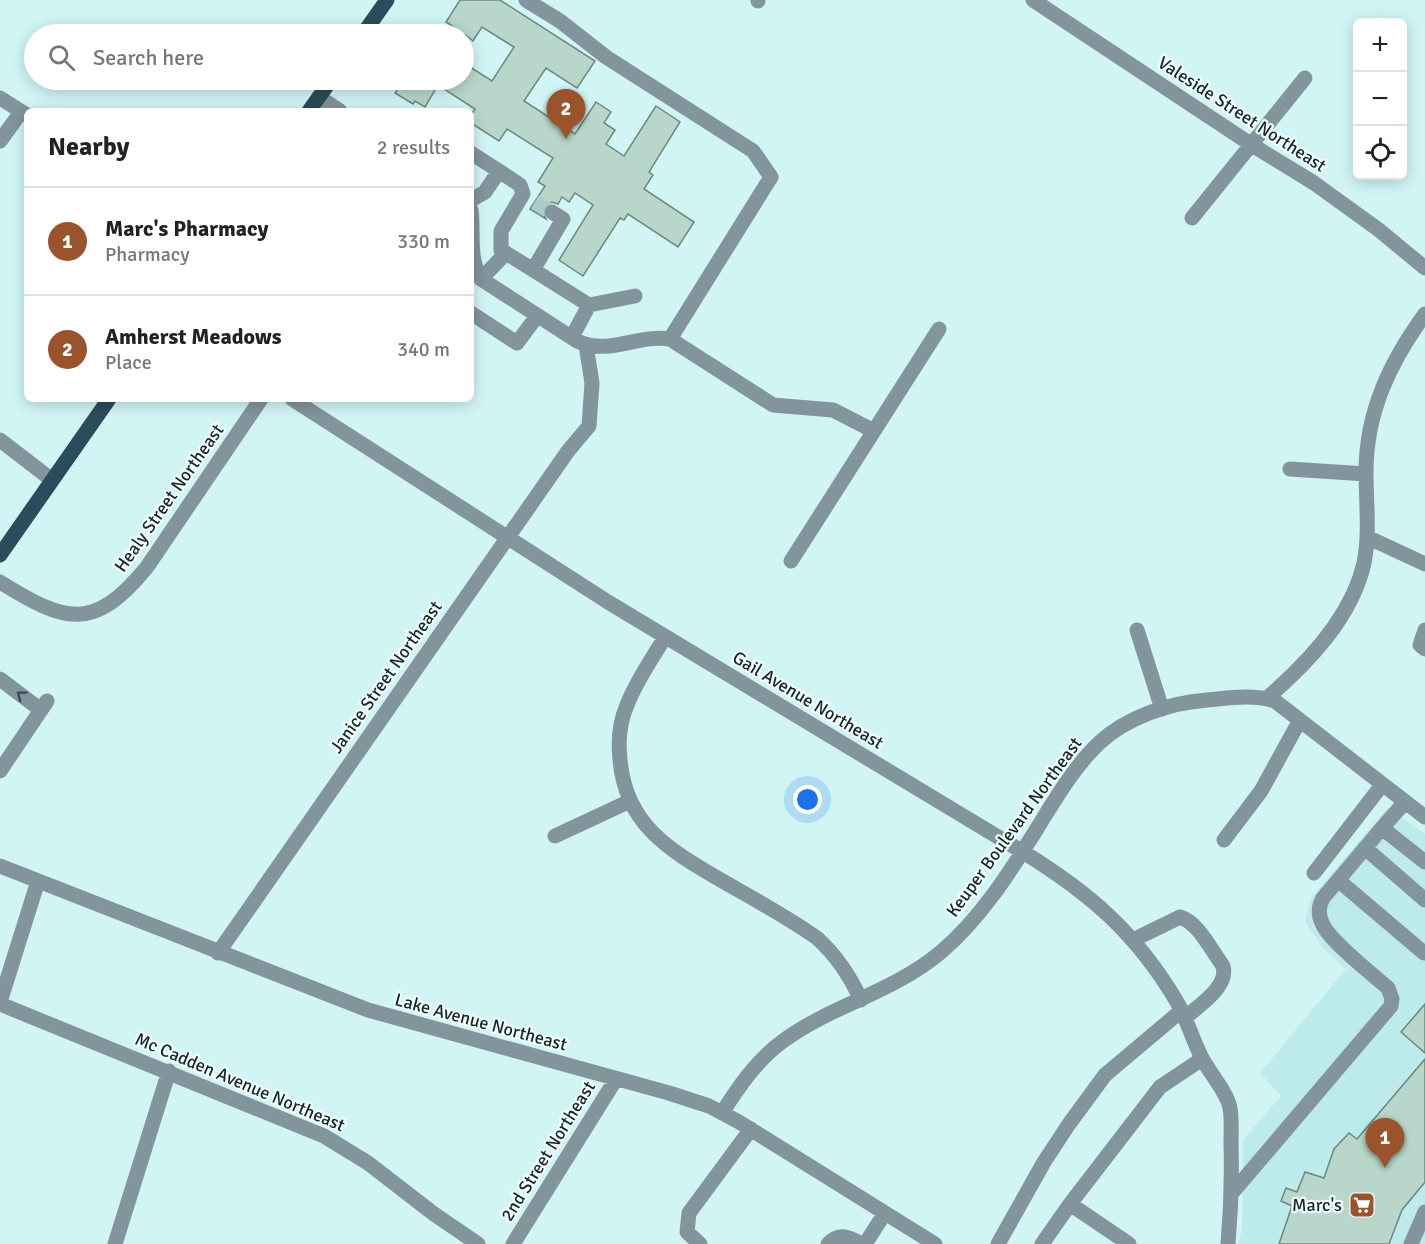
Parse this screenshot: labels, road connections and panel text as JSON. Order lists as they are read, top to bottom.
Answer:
{
  "streets": {
    "street": [
      "Valeside Street Northeast",
      "Healy Street Northeast",
      "Janice Street Northeast",
      "Gail Avenue Northeast",
      "Keuper Boulevard Northeast",
      "Lake Avenue Northeast",
      "Mc Cadden Avenue Northeast",
      "2nd Street Northeast"
    ]
  },
  "crossings": [
    ["Janice Street Northeast", "Gail Avenue Northeast"],
    ["Janice Street Northeast", "Lake Avenue Northeast"],
    ["Gail Avenue Northeast", "Keuper Boulevard Northeast"],
    ["Keuper Boulevard Northeast", "Lake Avenue Northeast"],
    ["Lake Avenue Northeast", "2nd Street Northeast"]
  ],
  "places": {
    "supermarket": ["Marc's"]
  },
  "page": {
    "map_buttons": ["+", "−"],
    "search": "Search here",
    "pins": ["2", "1"],
    "heading": ["Nearby", "2 results"],
    "list": [
      {
        "mark": "1",
        "name": "Marc's Pharmacy",
        "note": "Pharmacy",
        "value": "330 m"
      },
      {
        "mark": "2",
        "name": "Amherst Meadows",
        "note": "Place",
        "value": "340 m"
      }
    ]
  }
}
